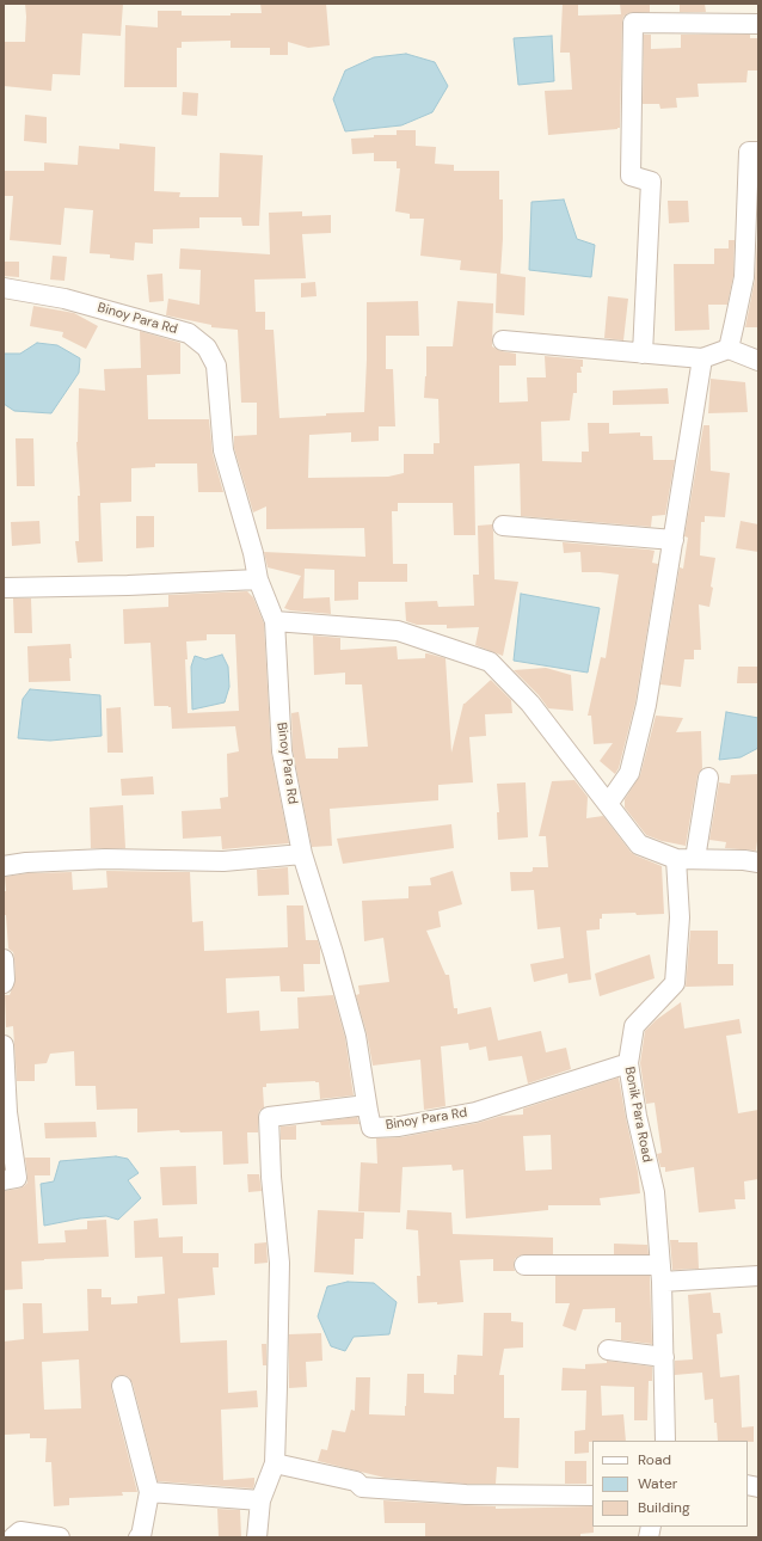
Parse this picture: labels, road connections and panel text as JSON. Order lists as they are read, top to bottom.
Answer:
{
  "streets": {
    "street": ["Binoy Para Rd", "Bonik Para Road"]
  },
  "crossings": [
    ["Binoy Para Rd", "Bonik Para Road"]
  ],
  "legend": ["Road", "Water", "Building"]
}
